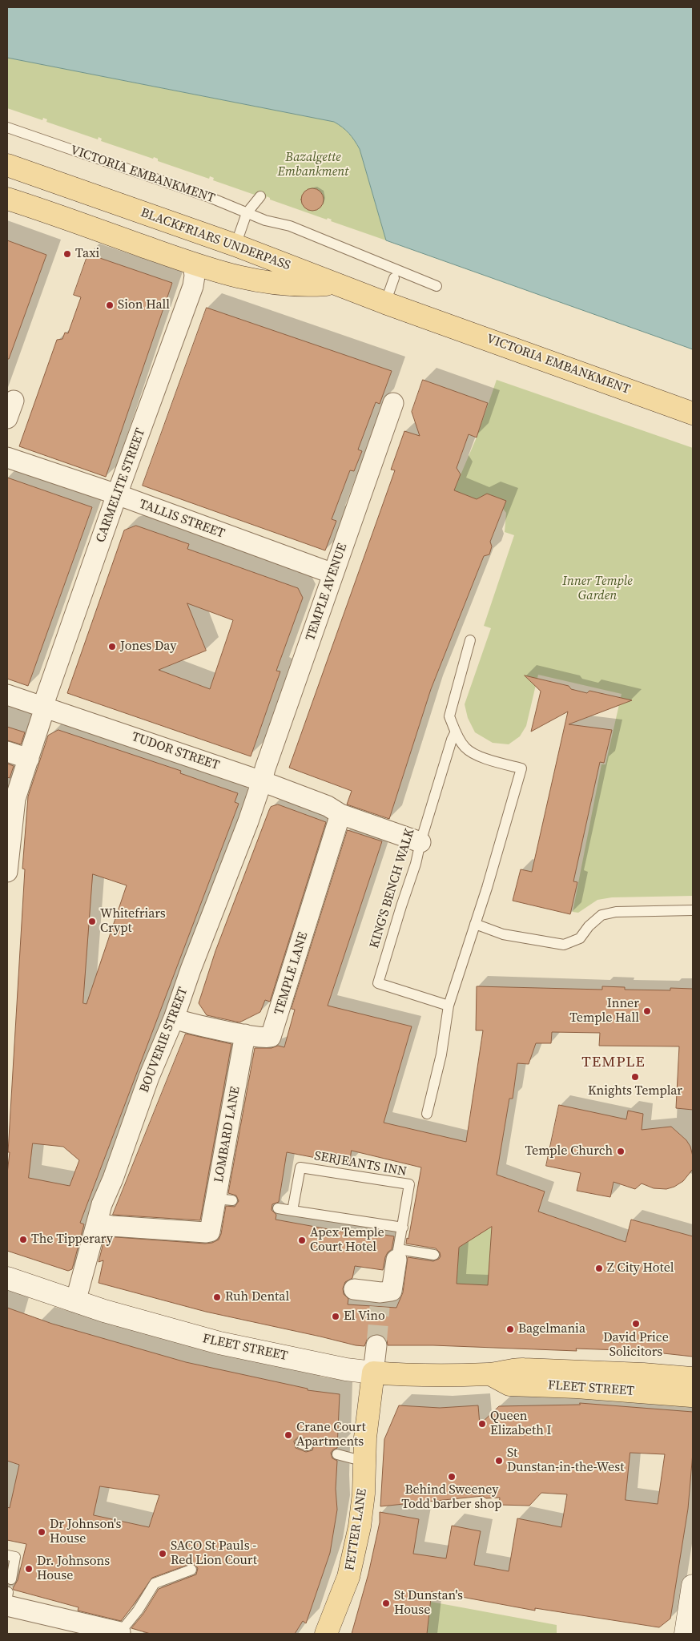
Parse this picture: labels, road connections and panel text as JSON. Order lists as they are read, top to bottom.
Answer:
{
  "streets": {
    "main road": [
      "VICTORIA EMBANKMENT",
      "BLACKFRIARS UNDERPASS",
      "FLEET STREET",
      "FETTER LANE"
    ],
    "street": [
      "CARMELITE STREET",
      "TALLIS STREET",
      "TEMPLE AVENUE",
      "TUDOR STREET",
      "TEMPLE LANE",
      "BOUVERIE STREET",
      "LOMBARD LANE"
    ],
    "lane": ["KING'S BENCH WALK", "SERJEANTS INN"]
  },
  "crossings": [
    ["VICTORIA EMBANKMENT", "BLACKFRIARS UNDERPASS"],
    ["CARMELITE STREET", "TALLIS STREET"],
    ["CARMELITE STREET", "TUDOR STREET"],
    ["TALLIS STREET", "TEMPLE AVENUE"],
    ["TEMPLE AVENUE", "TUDOR STREET"],
    ["TEMPLE AVENUE", "BOUVERIE STREET"],
    ["TUDOR STREET", "KING'S BENCH WALK"],
    ["TUDOR STREET", "TEMPLE LANE"],
    ["TUDOR STREET", "BOUVERIE STREET"],
    ["TEMPLE LANE", "BOUVERIE STREET"],
    ["TEMPLE LANE", "LOMBARD LANE"],
    ["BOUVERIE STREET", "LOMBARD LANE"],
    ["BOUVERIE STREET", "FLEET STREET"],
    ["FLEET STREET", "FETTER LANE"]
  ],
  "districts": ["TEMPLE"],
  "parks": ["Bazalgette Embankment", "Inner Temple Garden"],
  "places": [
    "Taxi",
    "Sion Hall",
    "Jones Day",
    "Whitefriars Crypt",
    "Inner Temple Hall",
    "Knights Templar",
    "Temple Church",
    "The Tipperary",
    "Apex Temple Court Hotel",
    "Z City Hotel",
    "Ruh Dental",
    "El Vino",
    "David Price Solicitors",
    "Bagelmania",
    "Queen Elizabeth I",
    "Crane Court Apartments",
    "St Dunstan-in-the-West",
    "Behind Sweeney Todd barber shop",
    "Dr Johnson's House",
    "SACO St Pauls - Red Lion Court",
    "Dr. Johnsons House",
    "St Dunstan's House"
  ]
}
